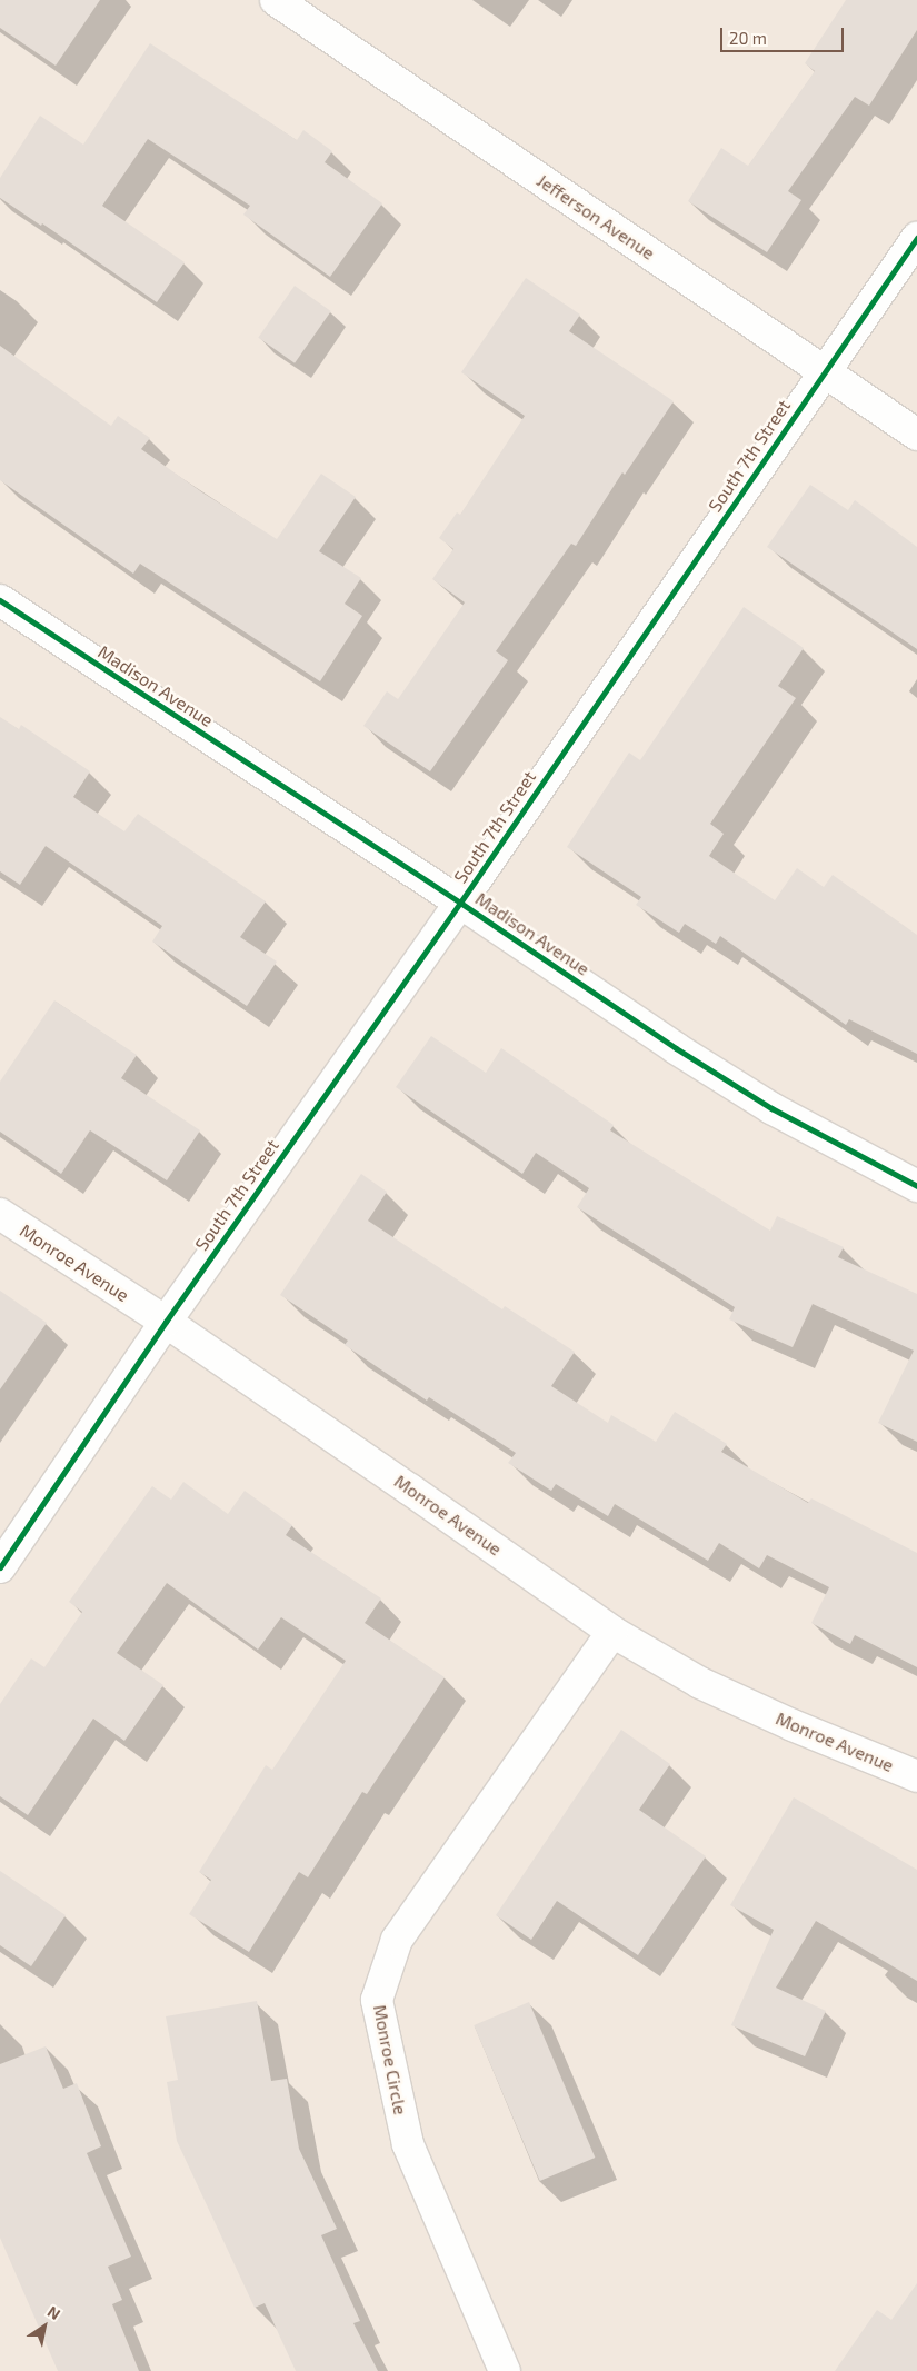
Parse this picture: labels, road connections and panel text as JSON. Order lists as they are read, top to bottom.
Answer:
{
  "streets": {
    "street": [
      "Jefferson Avenue",
      "South 7th Street",
      "Madison Avenue",
      "Monroe Avenue",
      "Monroe Circle"
    ]
  },
  "crossings": [
    ["Jefferson Avenue", "South 7th Street"],
    ["South 7th Street", "Madison Avenue"],
    ["South 7th Street", "Monroe Avenue"],
    ["Monroe Avenue", "Monroe Circle"]
  ],
  "scale_bar": "20 m",
  "north": "top right"
}
